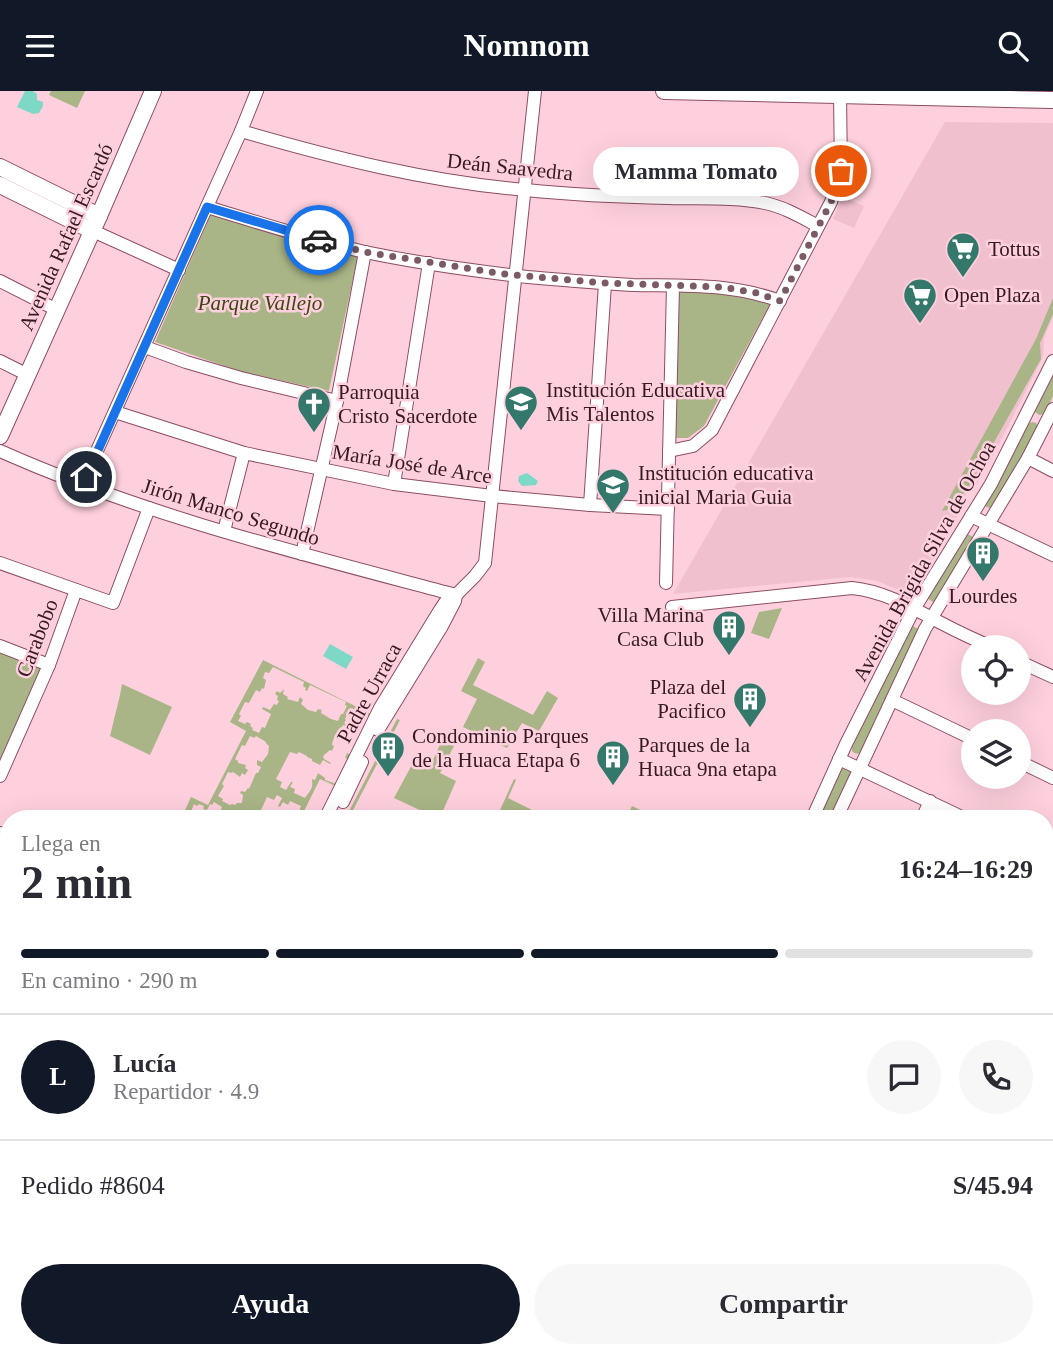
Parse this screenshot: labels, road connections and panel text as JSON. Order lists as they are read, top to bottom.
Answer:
{
  "streets": {
    "main road": ["Avenida Rafael Escardó"],
    "street": [
      "Deán Saavedra",
      "María José de Arce",
      "Jirón Manco Segundo",
      "Avenida Brigida Silva de Ochoa",
      "Carabobo",
      "Padre Urraca"
    ]
  },
  "crossings": [
    ["Deán Saavedra", "Padre Urraca"],
    ["María José de Arce", "Padre Urraca"],
    ["Jirón Manco Segundo", "Padre Urraca"]
  ],
  "parks": ["Parque Vallejo"],
  "places": {
    "other": ["Mamma Tomato"],
    "supermarket": ["Tottus", "Open Plaza"],
    "school or university": ["Institución Educativa Mis Talentos", "Institución educativa inicial Maria Guia"],
    "church": ["Parroquia Cristo Sacerdote"],
    "building": [
      "Lourdes",
      "Villa Marina Casa Club",
      "Plaza del Pacifico",
      "Condominio Parques de la Huaca Etapa 6",
      "Parques de la Huaca 9na etapa"
    ]
  },
  "page": {
    "header": "Nomnom",
    "bubble": "Mamma Tomato",
    "heading": ["2 min", "Llega en", "16:24–16:29"],
    "panel": [
      "Lucía",
      "Repartidor · 4.9",
      "Pedido #8604",
      "S/45.94"
    ],
    "bar": "En camino · 290 m",
    "round": "L",
    "buttons": ["Ayuda", "Compartir"]
  }
}
